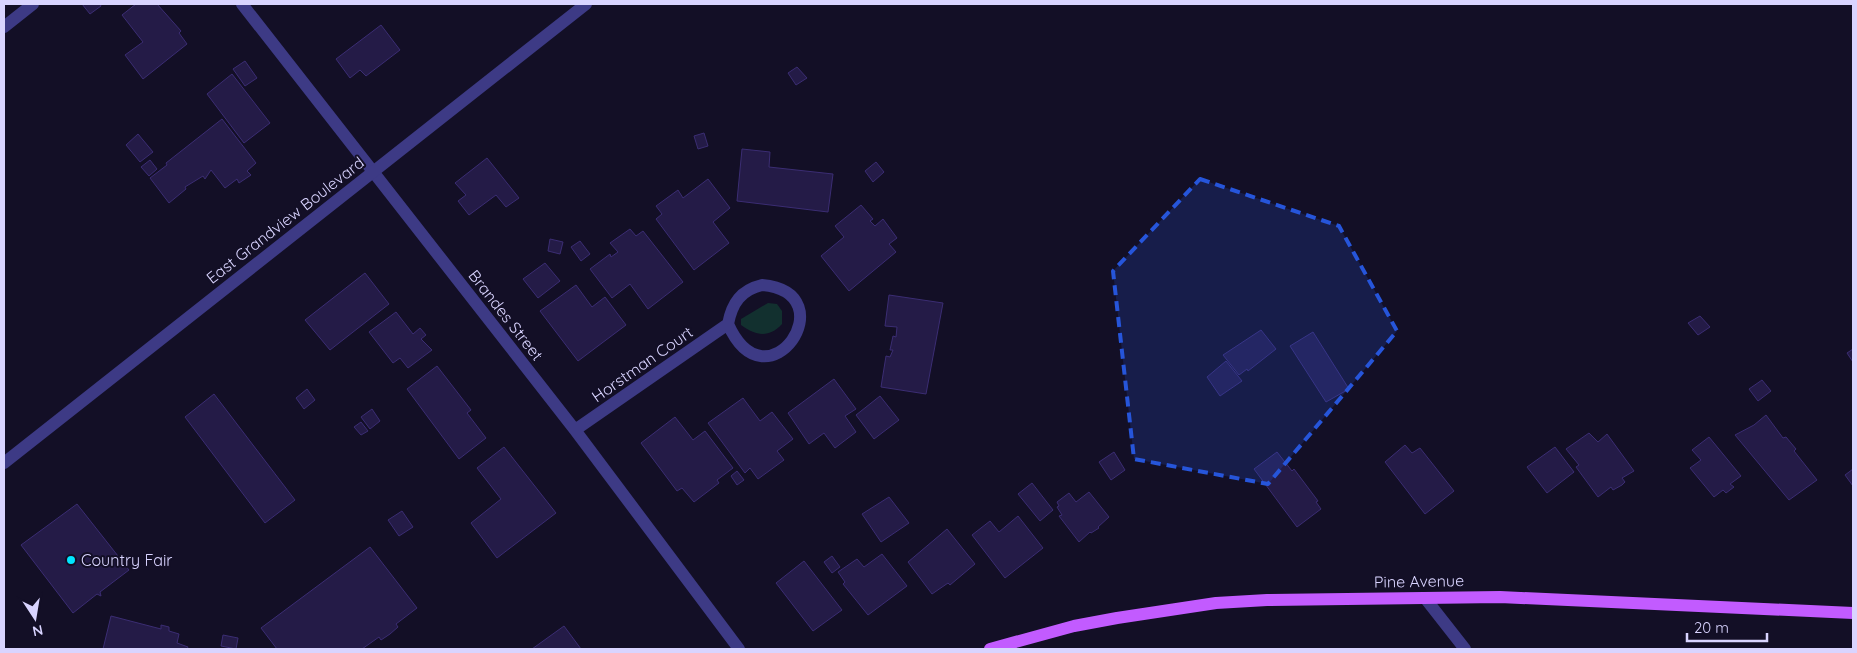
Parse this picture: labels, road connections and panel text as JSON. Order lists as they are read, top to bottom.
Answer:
{
  "streets": {
    "main road": ["Pine Avenue"],
    "street": ["East Grandview Boulevard", "Brandes Street", "Horstman Court"]
  },
  "crossings": [
    ["East Grandview Boulevard", "Brandes Street"],
    ["Brandes Street", "Horstman Court"]
  ],
  "places": ["Country Fair"],
  "scale_bar": "20 m",
  "north": "bottom"
}
